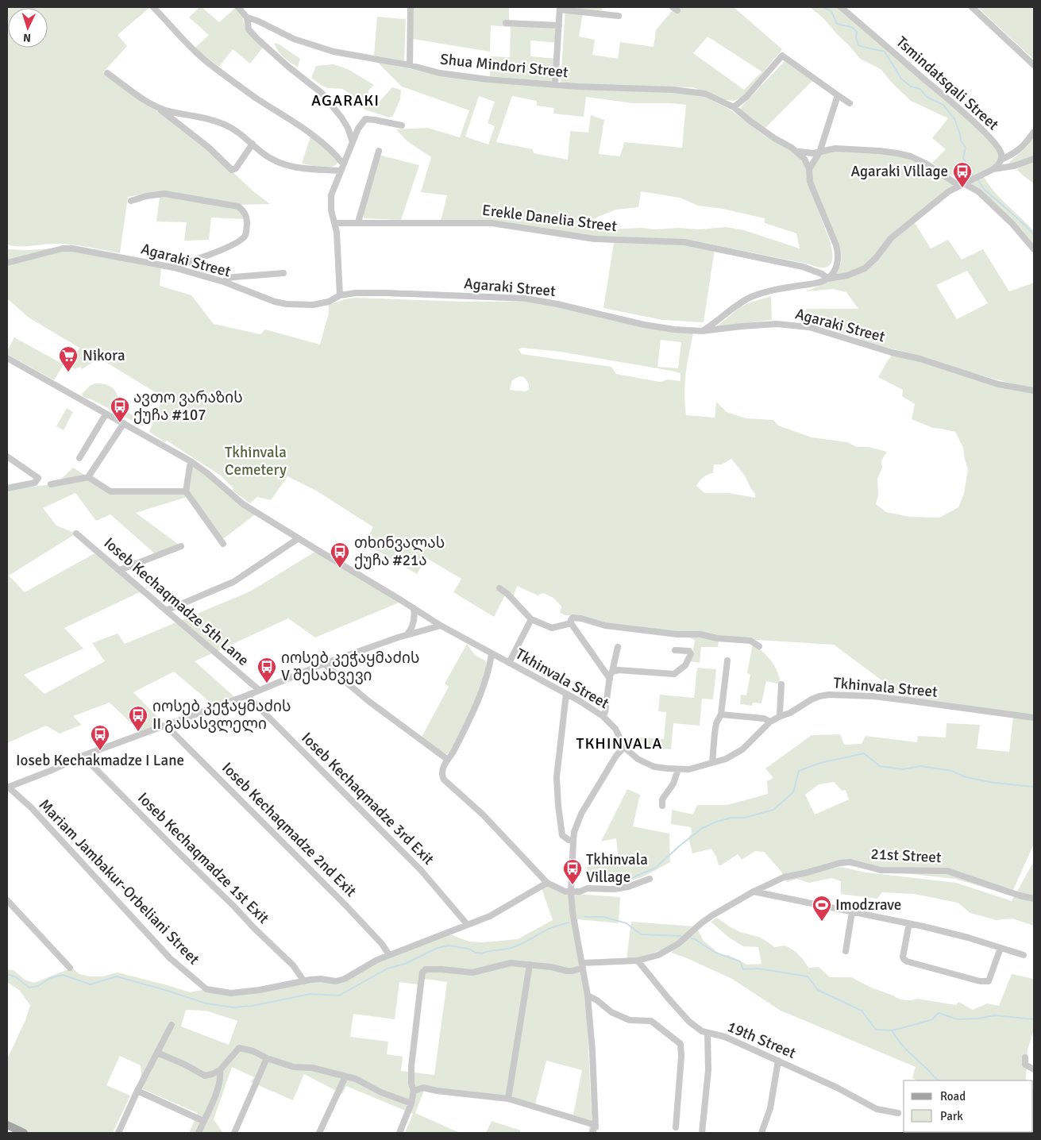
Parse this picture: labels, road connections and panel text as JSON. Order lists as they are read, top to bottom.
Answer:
{
  "streets": {
    "street": [
      "Shua Mindori Street",
      "Tsmindatsqali Street",
      "Erekle Danelia Street",
      "Agaraki Street",
      "Ioseb Kechaqmadze 5th Lane",
      "Tkhinvala Street",
      "Ioseb Kechaqmadze 3rd Exit",
      "Ioseb Kechaqmadze 2nd Exit",
      "21st Street",
      "Ioseb Kechaqmadze 1st Exit",
      "Mariam Jambakur-Orbeliani Street",
      "19th Street"
    ]
  },
  "crossings": [
    ["Shua Mindori Street", "Erekle Danelia Street"],
    ["Ioseb Kechaqmadze 3rd Exit", "Mariam Jambakur-Orbeliani Street"],
    ["Ioseb Kechaqmadze 2nd Exit", "Mariam Jambakur-Orbeliani Street"],
    ["21st Street", "19th Street"],
    ["Ioseb Kechaqmadze 1st Exit", "Mariam Jambakur-Orbeliani Street"]
  ],
  "districts": ["AGARAKI", "TKHINVALA"],
  "parks": ["Tkhinvala Cemetery"],
  "places": {
    "bus stop": [
      "Agaraki Village",
      "ავთო ვარაზის ქუჩა #107",
      "თხინვალას ქუჩა #21ა",
      "იოსებ კეჭაყმაძის V შესახვევი",
      "იოსებ კეჭაყმაძის II გასასვლელი",
      "Ioseb Kechakmadze I Lane",
      "Tkhinvala Village"
    ],
    "supermarket": ["Nikora"],
    "sports": ["Imodzrave"]
  },
  "legend": ["Road", "Park"],
  "north": "bottom"
}
